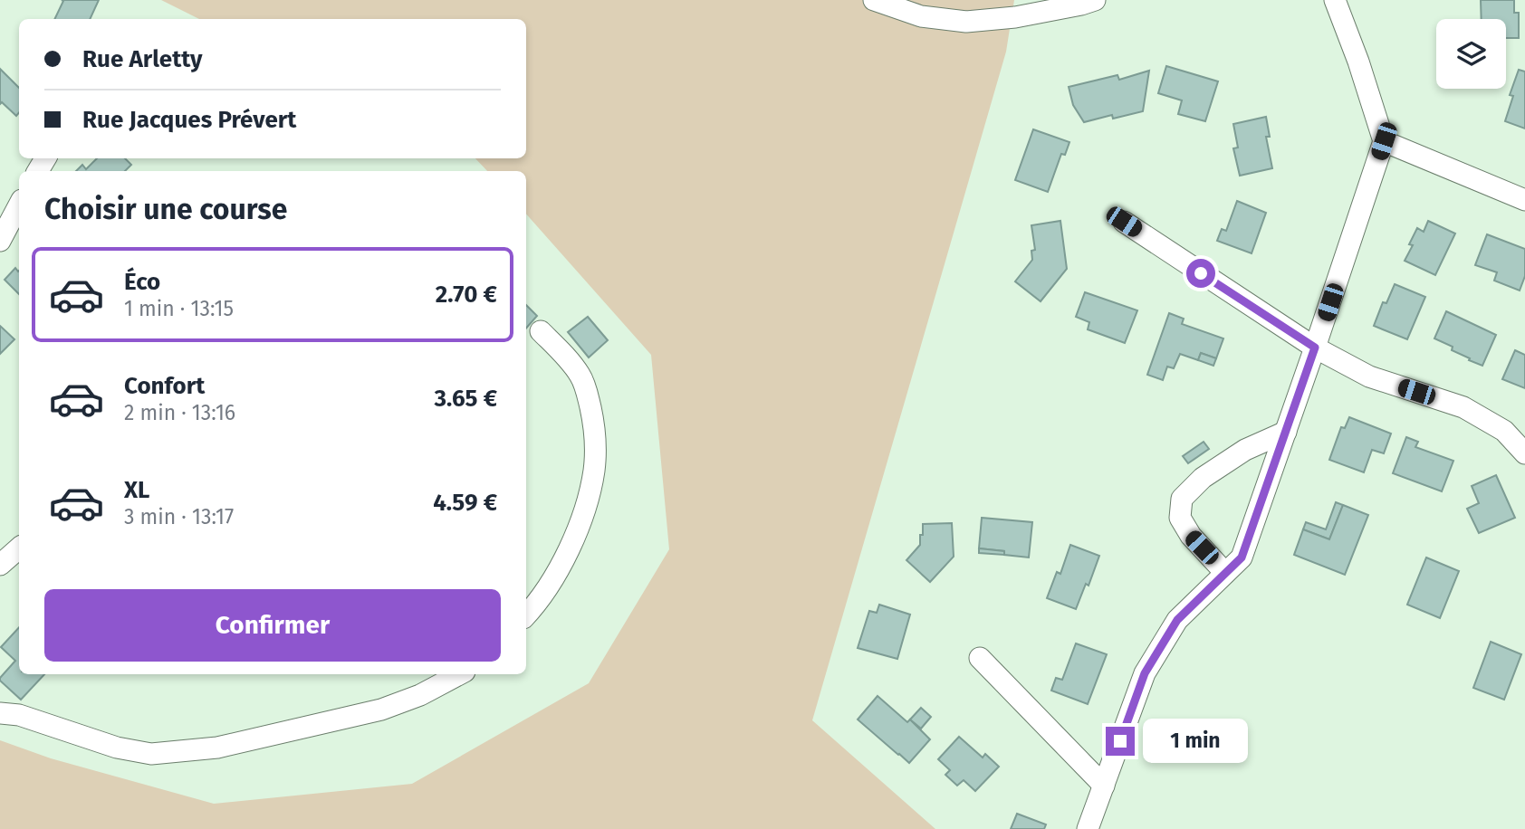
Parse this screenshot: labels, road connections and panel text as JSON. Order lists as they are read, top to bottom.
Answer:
{
  "page": {
    "banner": ["Rue Arletty", "Rue Jacques Prévert"],
    "heading": "Choisir une course",
    "list": [
      {
        "name": "Éco",
        "note": "1 min · 13:15",
        "value": "2.70 €"
      },
      {
        "name": "Confort",
        "note": "2 min · 13:16",
        "value": "3.65 €"
      },
      {
        "name": "XL",
        "note": "3 min · 13:17",
        "value": "4.59 €"
      }
    ],
    "buttons": "Confirmer",
    "bubble": "1 min"
  }
}
